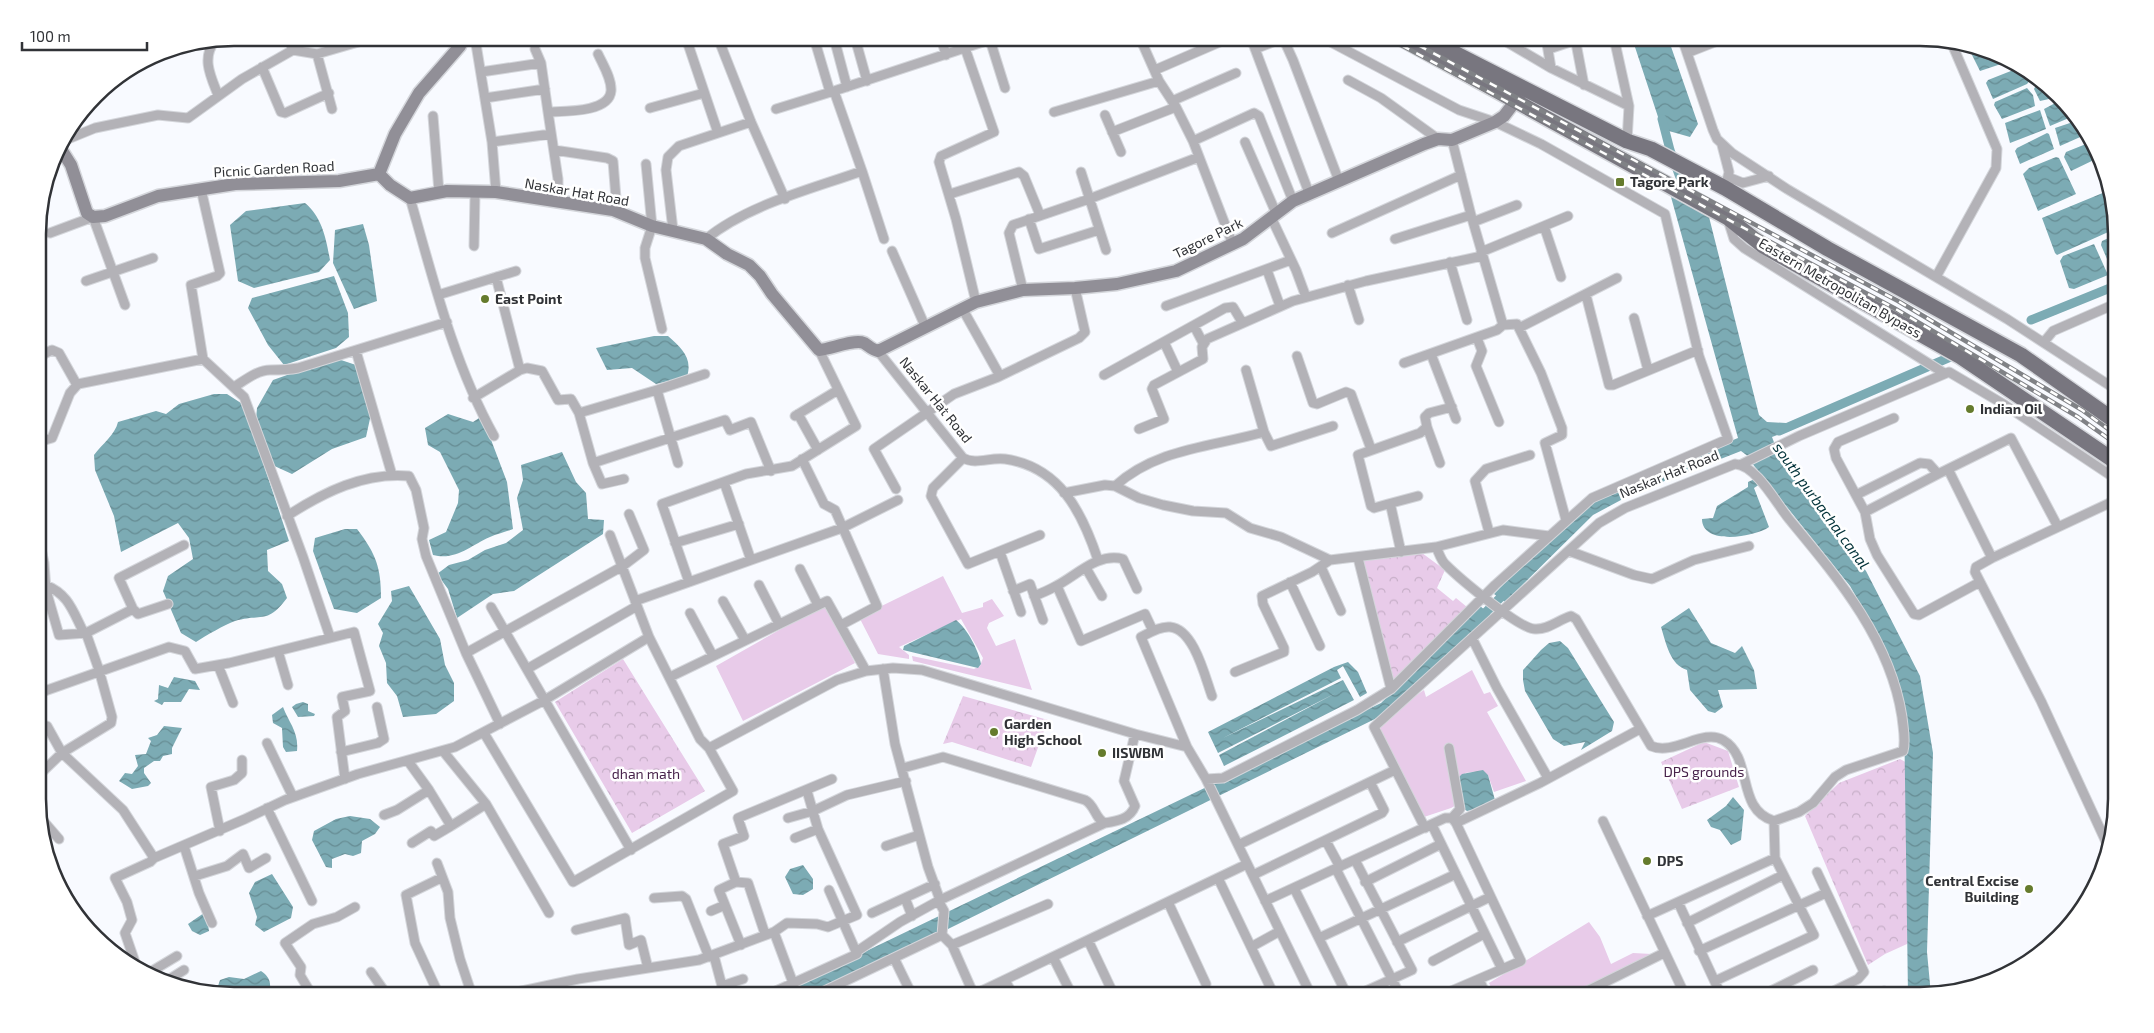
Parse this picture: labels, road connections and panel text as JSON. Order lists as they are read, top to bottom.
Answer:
{
  "streets": {
    "main road": ["Eastern Metropolitan Bypass"],
    "street": ["Picnic Garden Road", "Naskar Hat Road", "Tagore Park"]
  },
  "crossings": [
    ["Naskar Hat Road", "Tagore Park"],
    ["Tagore Park", "Eastern Metropolitan Bypass"]
  ],
  "water": ["south purbachal canal"],
  "parks": ["DPS grounds", "dhan math"],
  "places": {
    "transit": ["Tagore Park"],
    "other": [
      "East Point",
      "Indian Oil",
      "Garden High School",
      "IISWBM",
      "DPS",
      "Central Excise Building"
    ]
  },
  "scale_bar": "100 m"
}
